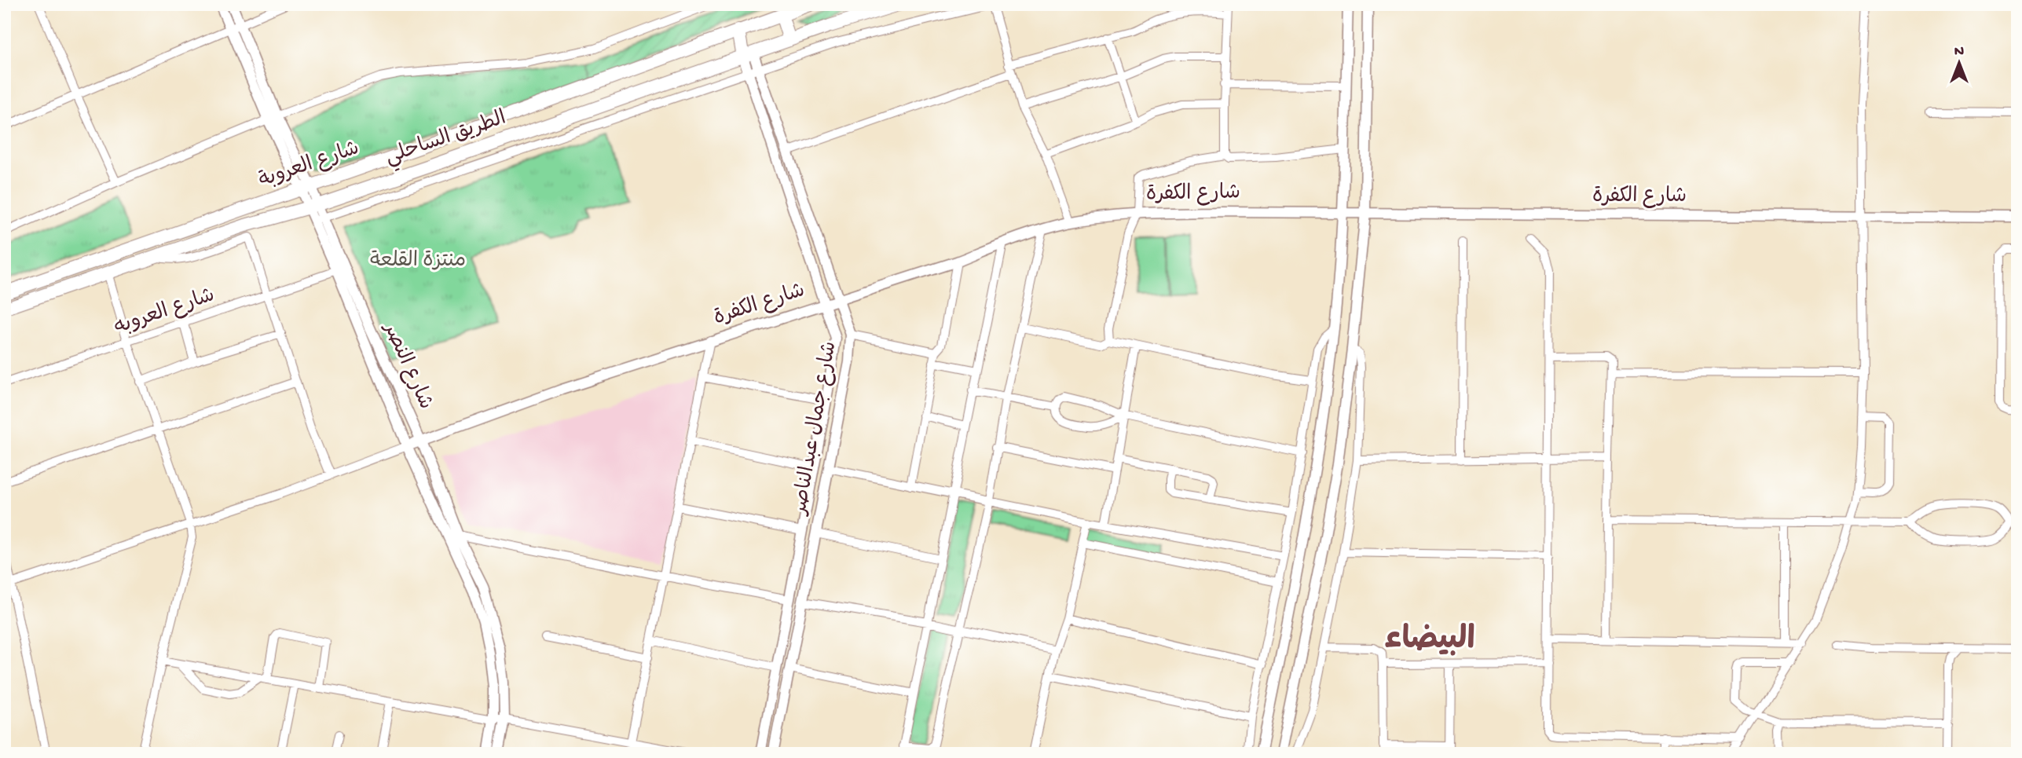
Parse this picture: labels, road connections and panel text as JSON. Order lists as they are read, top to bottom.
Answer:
{
  "streets": {
    "highway": ["الطريق الساحلي", "شارع العروبة"],
    "street": [
      "شارع الكفرة",
      "شارع العروبه",
      "شارع النصر",
      "شارع جمال عبدالناصر"
    ]
  },
  "crossings": [
    ["الطريق الساحلي", "شارع النصر"],
    ["الطريق الساحلي", "شارع جمال عبدالناصر"],
    ["شارع العروبة", "شارع النصر"],
    ["شارع الكفرة", "شارع النصر"],
    ["شارع الكفرة", "شارع جمال عبدالناصر"],
    ["شارع العروبه", "شارع النصر"]
  ],
  "districts": ["البيضاء"],
  "parks": ["منتزة القلعة"],
  "north": "top"
}
